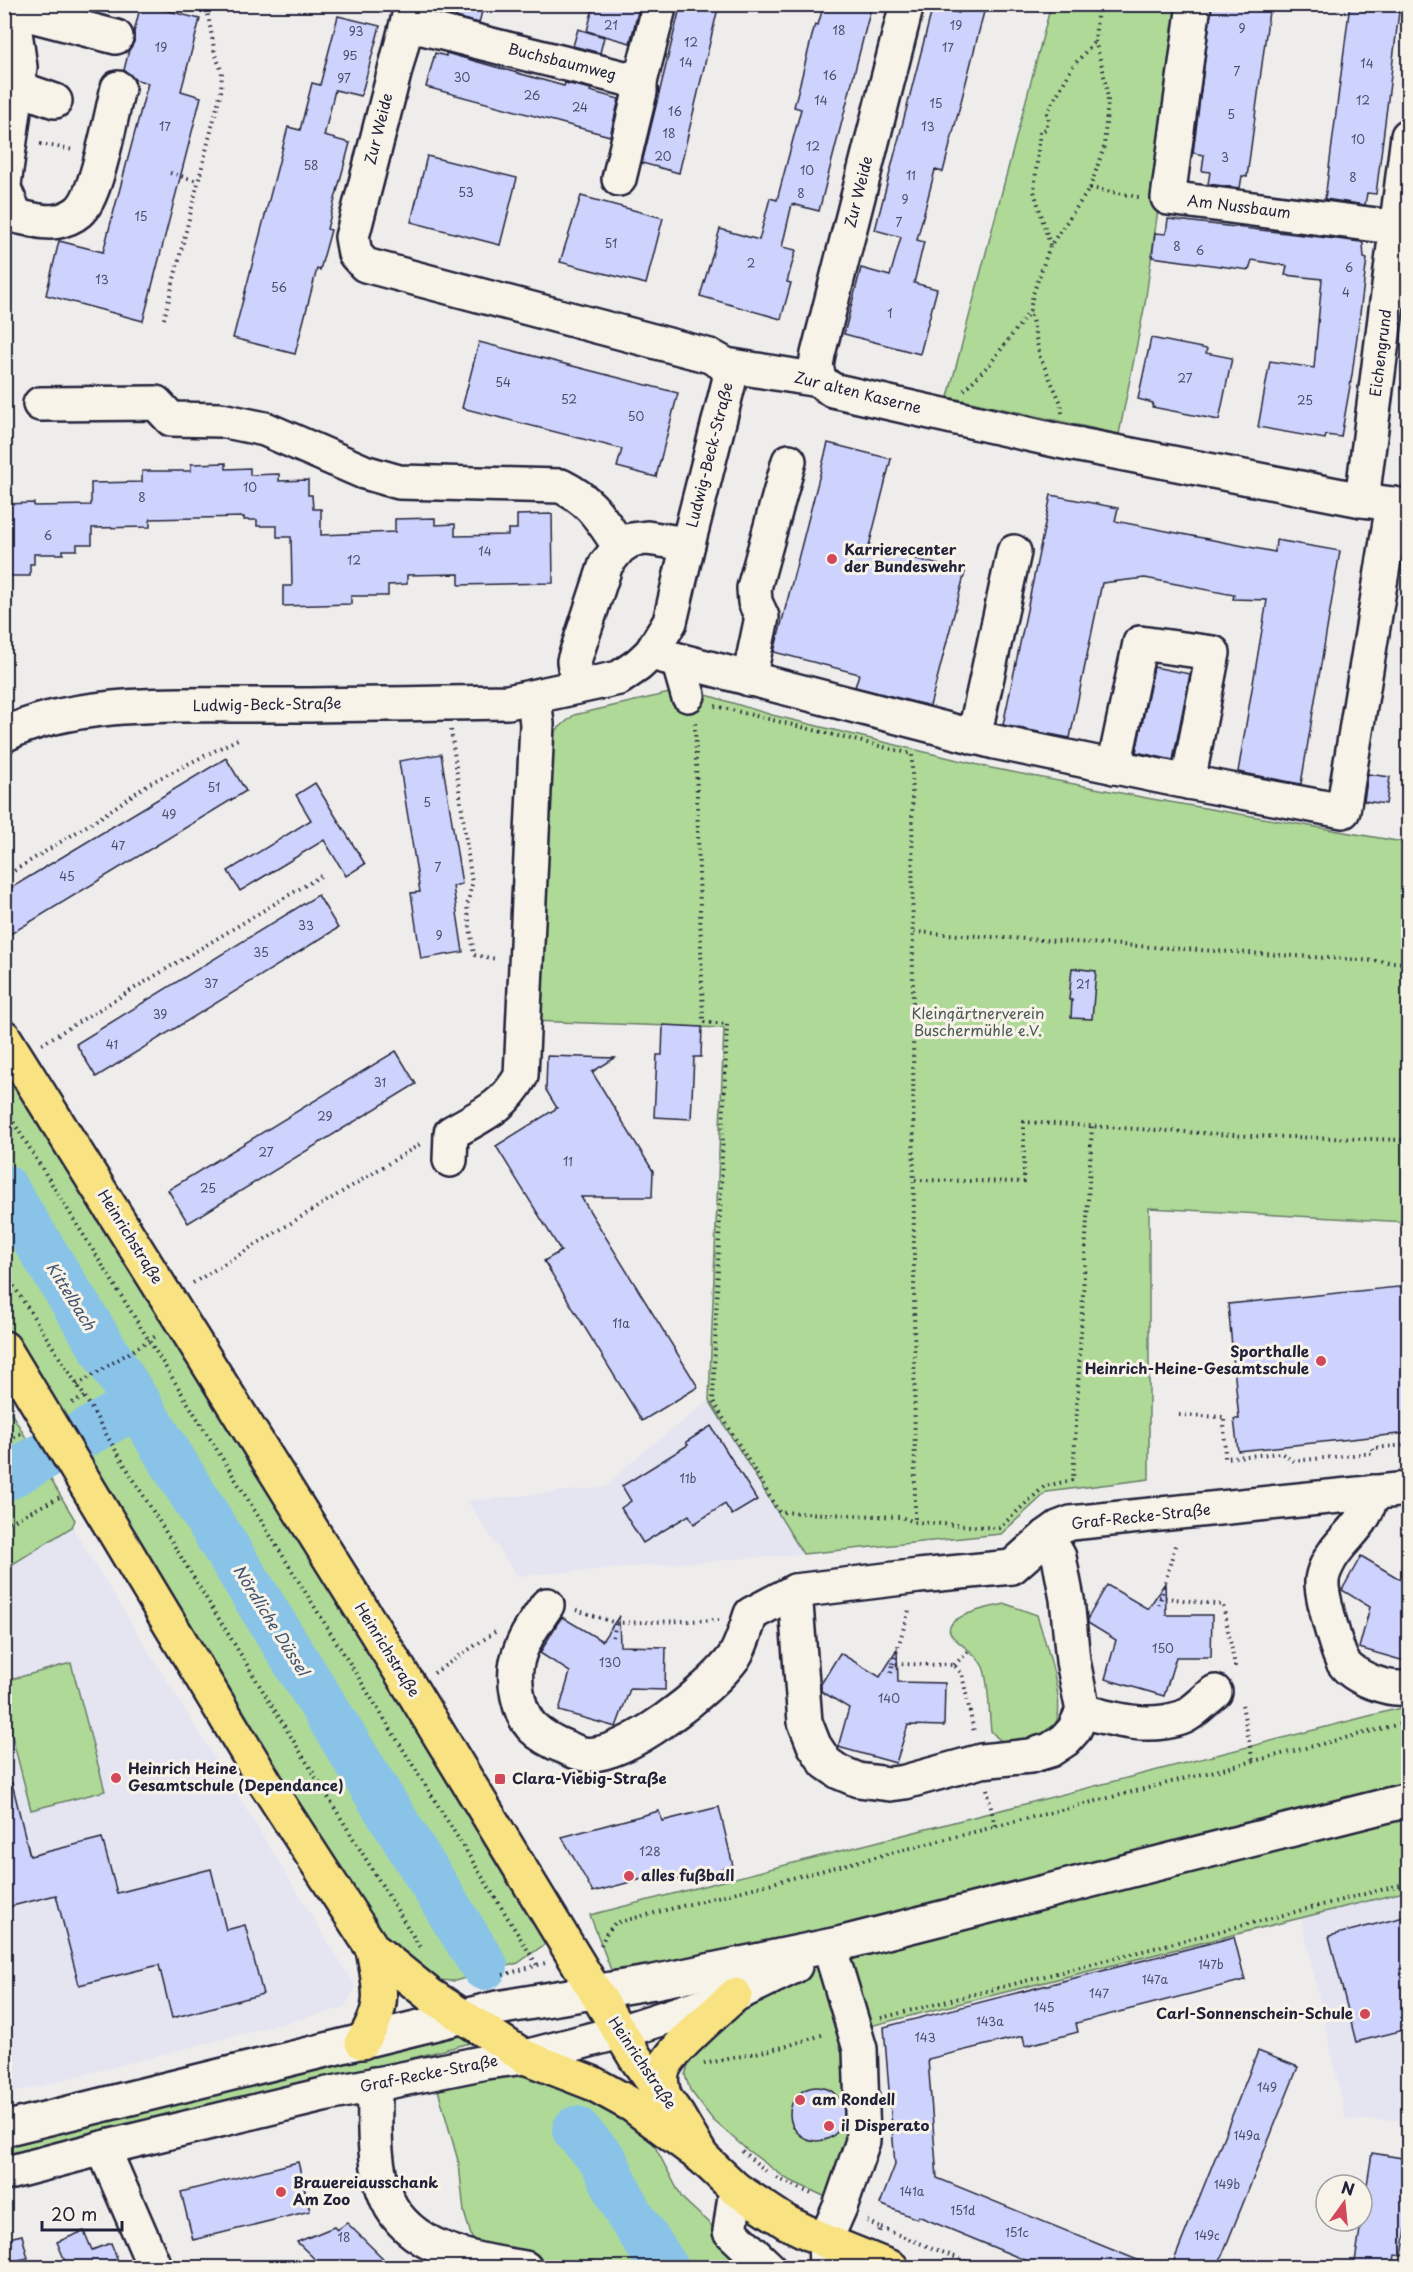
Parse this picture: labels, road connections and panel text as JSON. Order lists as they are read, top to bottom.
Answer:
{
  "streets": {
    "main road": ["Heinrichstraße"],
    "street": [
      "Buchsbaumweg",
      "Zur Weide",
      "Am Nussbaum",
      "Eichengrund",
      "Zur alten Kaserne",
      "Ludwig-Beck-Straße",
      "Graf-Recke-Straße"
    ]
  },
  "crossings": [
    ["Buchsbaumweg", "Zur Weide"],
    ["Zur Weide", "Zur alten Kaserne"],
    ["Am Nussbaum", "Eichengrund"],
    ["Eichengrund", "Zur alten Kaserne"],
    ["Zur alten Kaserne", "Ludwig-Beck-Straße"],
    ["Heinrichstraße", "Graf-Recke-Straße"]
  ],
  "water": ["Kittelbach", "Nördliche Düssel"],
  "parks": ["Kleingärtnerverein Buschermühle e.V."],
  "places": {
    "other": [
      "Karrierecenter der Bundeswehr",
      "Sporthalle Heinrich-Heine-Gesamtschule",
      "Heinrich Heine Gesamtschule (Dependance)",
      "alles fußball",
      "Carl-Sonnenschein-Schule",
      "am Rondell",
      "il Disperato",
      "Brauereiausschank Am Zoo"
    ],
    "transit": ["Clara-Viebig-Straße"]
  },
  "house_numbers": [
    "21",
    "19",
    "9",
    "18",
    "93",
    "12",
    "19",
    "17",
    "95",
    "14",
    "14",
    "7",
    "16",
    "30",
    "97",
    "26",
    "14",
    "12",
    "15",
    "24",
    "16",
    "5",
    "17",
    "13",
    "18",
    "10",
    "12",
    "20",
    "3",
    "58",
    "10",
    "11",
    "8",
    "53",
    "8",
    "9",
    "15",
    "7",
    "51",
    "8",
    "6",
    "2",
    "6",
    "13",
    "56",
    "4",
    "1",
    "27",
    "54",
    "52",
    "25",
    "50",
    "10",
    "8",
    "6",
    "14",
    "12",
    "51",
    "5",
    "49",
    "47",
    "7",
    "45",
    "33",
    "9",
    "35",
    "37",
    "21",
    "39",
    "41",
    "31",
    "29",
    "27",
    "11",
    "25",
    "11a",
    "11b",
    "150",
    "130",
    "140",
    "128",
    "147b",
    "147a",
    "147",
    "145",
    "143a",
    "143",
    "149",
    "149a",
    "149b",
    "141a",
    "151d",
    "151c",
    "149c",
    "18"
  ],
  "scale_bar": "20 m",
  "north": "top"
}
